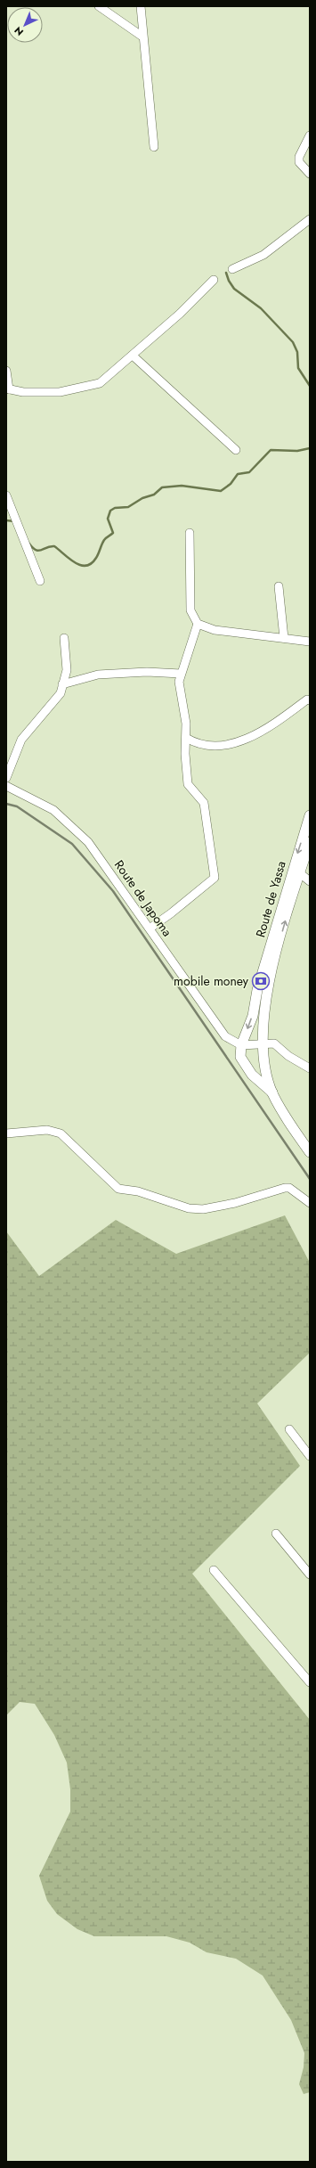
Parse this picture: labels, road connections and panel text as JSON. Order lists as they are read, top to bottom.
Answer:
{
  "streets": {
    "main road": ["Route de Yassa"],
    "street": ["Route de Japoma"]
  },
  "crossings": [
    ["Route de Japoma", "Route de Yassa"]
  ],
  "places": {
    "bank": ["mobile money"]
  },
  "north": "bottom left"
}
